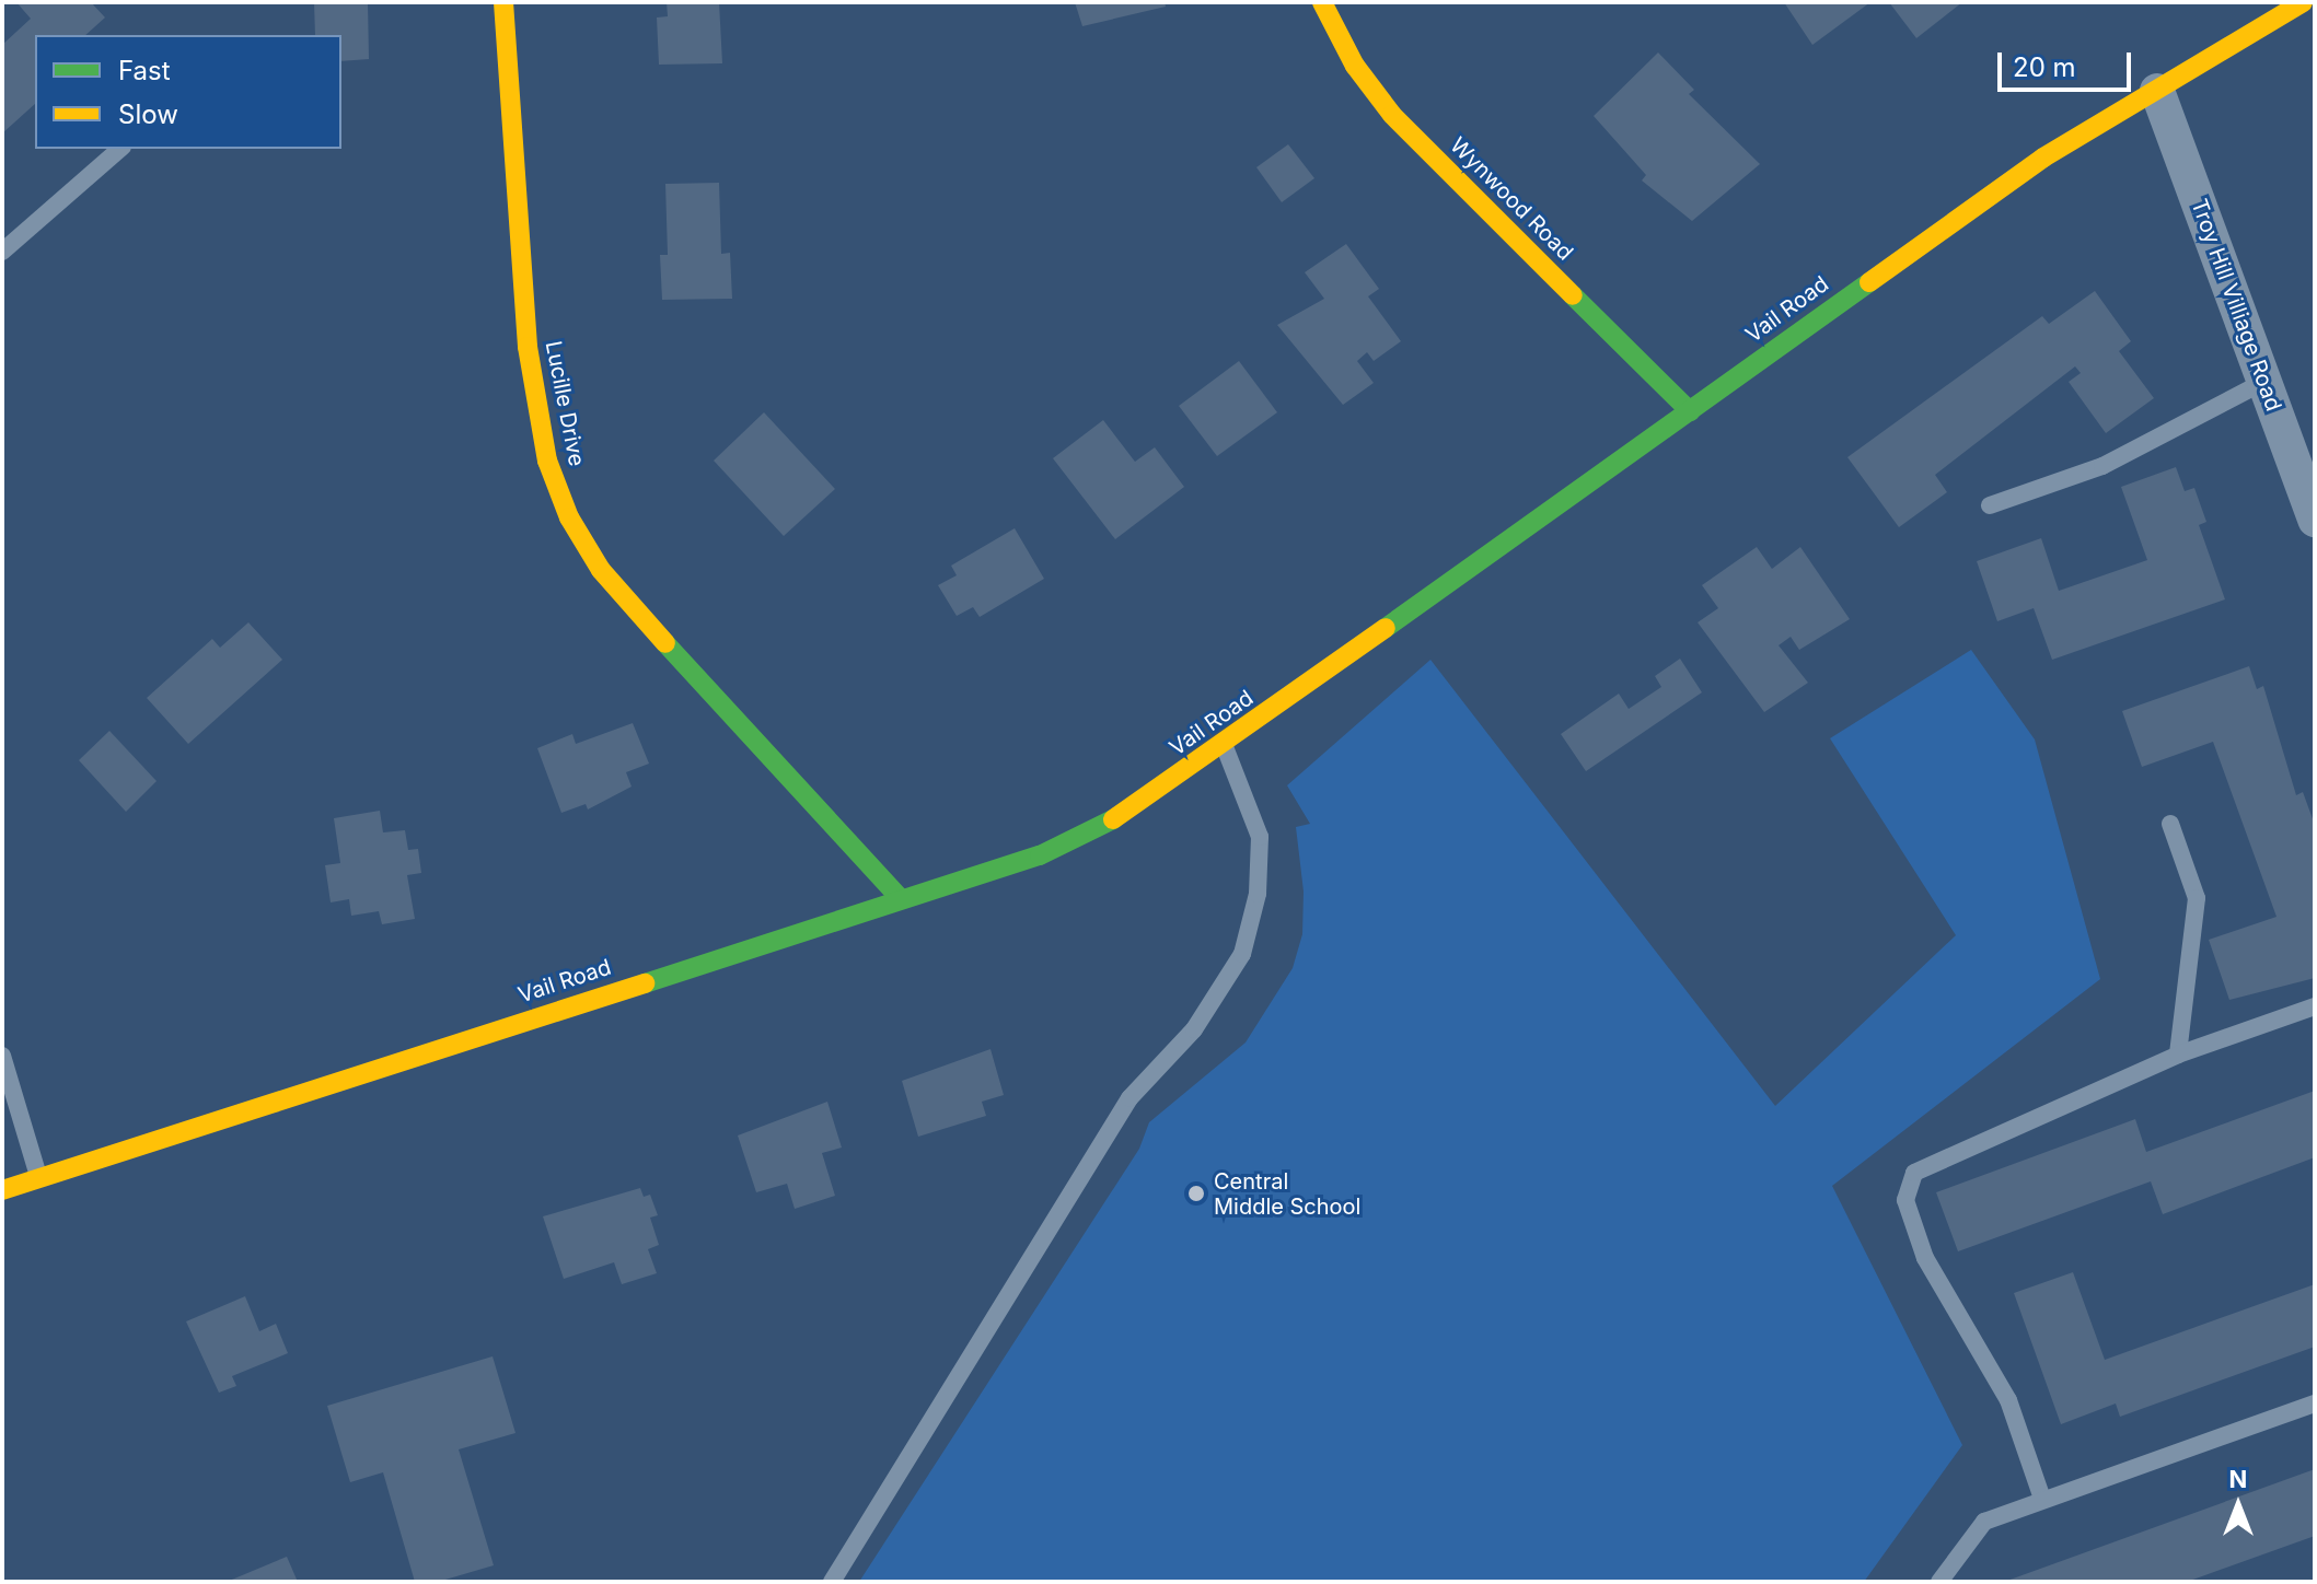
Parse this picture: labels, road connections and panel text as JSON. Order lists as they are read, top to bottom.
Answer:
{
  "streets": {
    "street": [
      "Wynwood Road",
      "Troy Hill Villiage Road",
      "Vail Road",
      "Lucille Drive"
    ]
  },
  "crossings": [
    ["Wynwood Road", "Vail Road"],
    ["Troy Hill Villiage Road", "Vail Road"],
    ["Vail Road", "Lucille Drive"]
  ],
  "places": ["Central Middle School"],
  "legend": ["Fast", "Slow"],
  "scale_bar": "20 m",
  "north": "top"
}
